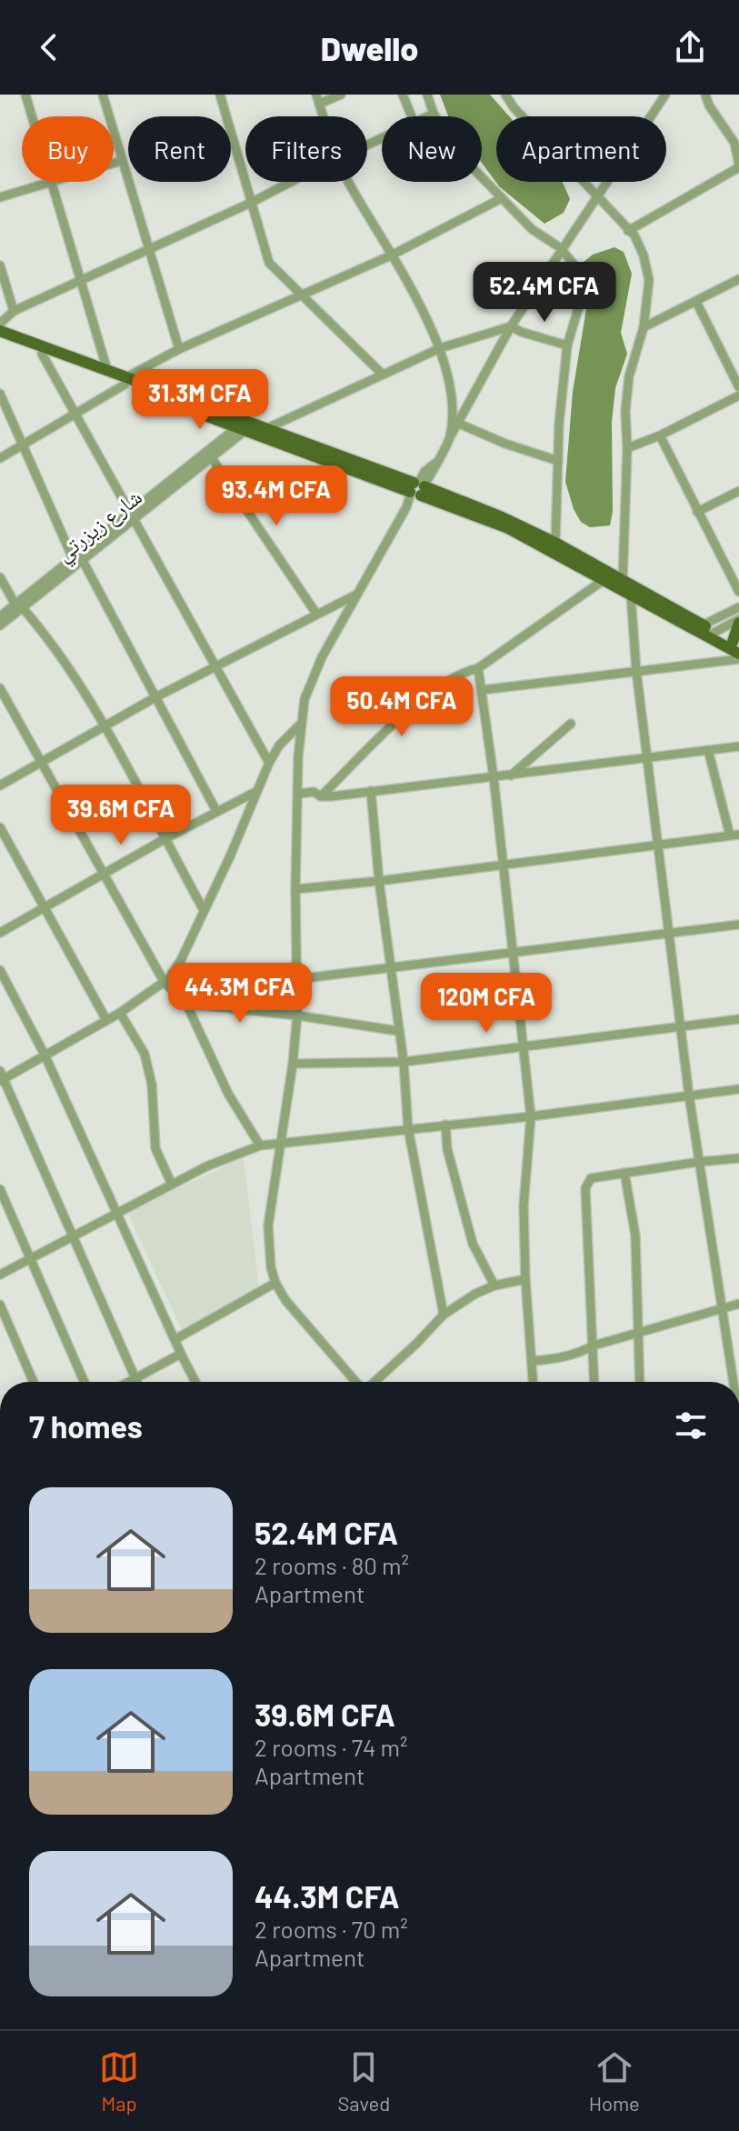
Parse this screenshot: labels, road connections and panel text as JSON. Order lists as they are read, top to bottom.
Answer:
{
  "streets": {
    "street": ["شارع زيزرتي"]
  },
  "page": {
    "header": "Dwello",
    "chip": [
      "Buy",
      "Rent",
      "Filters",
      "New",
      "Apartment"
    ],
    "price": [
      "52.4M CFA",
      "31.3M CFA",
      "93.4M CFA",
      "50.4M CFA",
      "39.6M CFA",
      "44.3M CFA",
      "120M CFA"
    ],
    "heading": "7 homes",
    "list": [
      {
        "name": "52.4M CFA",
        "note": "2 rooms · 80 m² · Apartment"
      },
      {
        "name": "39.6M CFA",
        "note": "2 rooms · 74 m² · Apartment"
      },
      {
        "name": "44.3M CFA",
        "note": "2 rooms · 70 m² · Apartment"
      }
    ],
    "tabs": ["Map", "Saved", "Home"]
  }
}
